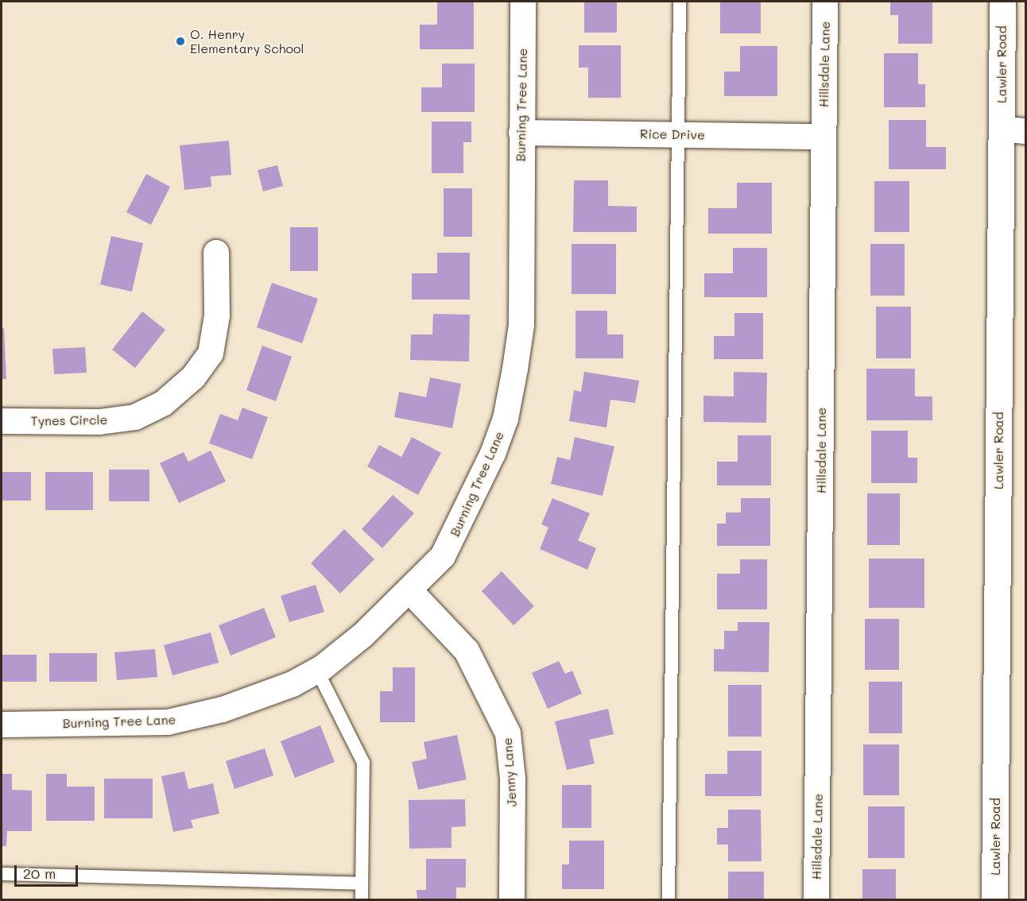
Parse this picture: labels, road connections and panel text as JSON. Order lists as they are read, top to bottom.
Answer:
{
  "streets": {
    "street": [
      "Hillsdale Lane",
      "Lawler Road",
      "Burning Tree Lane",
      "Rice Drive",
      "Tynes Circle",
      "Jenny Lane"
    ]
  },
  "crossings": [
    ["Hillsdale Lane", "Rice Drive"],
    ["Burning Tree Lane", "Rice Drive"],
    ["Burning Tree Lane", "Jenny Lane"]
  ],
  "places": ["O. Henry Elementary School"],
  "scale_bar": "20 m"
}
